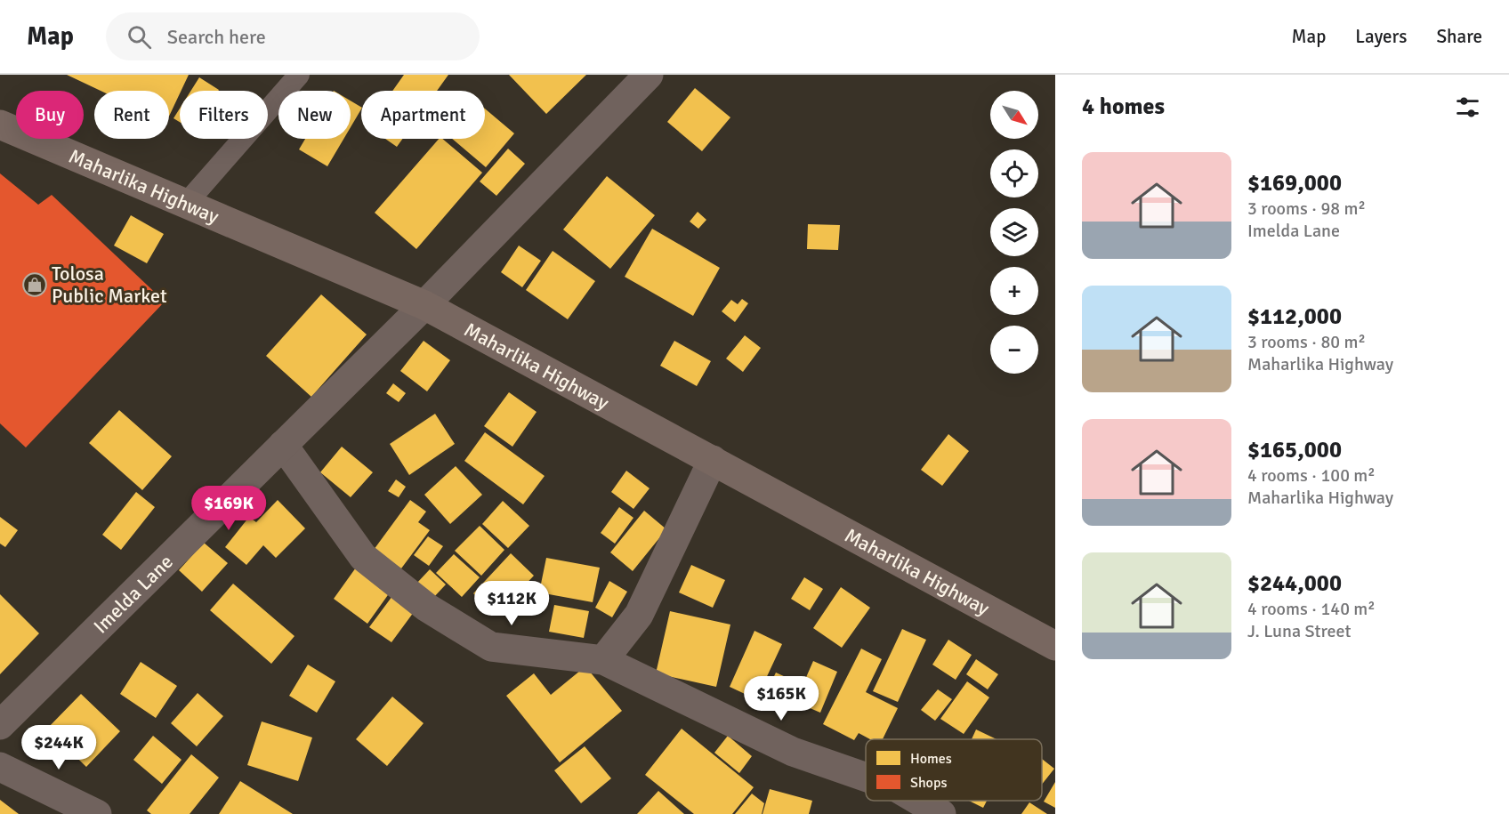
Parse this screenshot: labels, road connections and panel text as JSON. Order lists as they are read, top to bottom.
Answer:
{
  "streets": {
    "highway": ["Maharlika Highway"],
    "street": ["Imelda Lane"]
  },
  "crossings": [
    ["Maharlika Highway", "Imelda Lane"]
  ],
  "places": {
    "shop": ["Tolosa Public Market"]
  },
  "legend": ["Homes", "Shops"],
  "north": "bottom right",
  "page": {
    "header": "Map",
    "search": "Search here",
    "nav": ["Map", "Layers", "Share"],
    "heading": "4 homes",
    "map_buttons": ["+", "−"],
    "chip": [
      "Buy",
      "Rent",
      "Filters",
      "New",
      "Apartment"
    ],
    "list": [
      {
        "name": "$169,000",
        "note": "3 rooms · 98 m² · Imelda Lane"
      },
      {
        "name": "$112,000",
        "note": "3 rooms · 80 m² · Maharlika Highway"
      },
      {
        "name": "$165,000",
        "note": "4 rooms · 100 m² · Maharlika Highway"
      },
      {
        "name": "$244,000",
        "note": "4 rooms · 140 m² · J. Luna Street"
      }
    ],
    "price": [
      "$169K",
      "$112K",
      "$165K",
      "$244K"
    ]
  }
}
